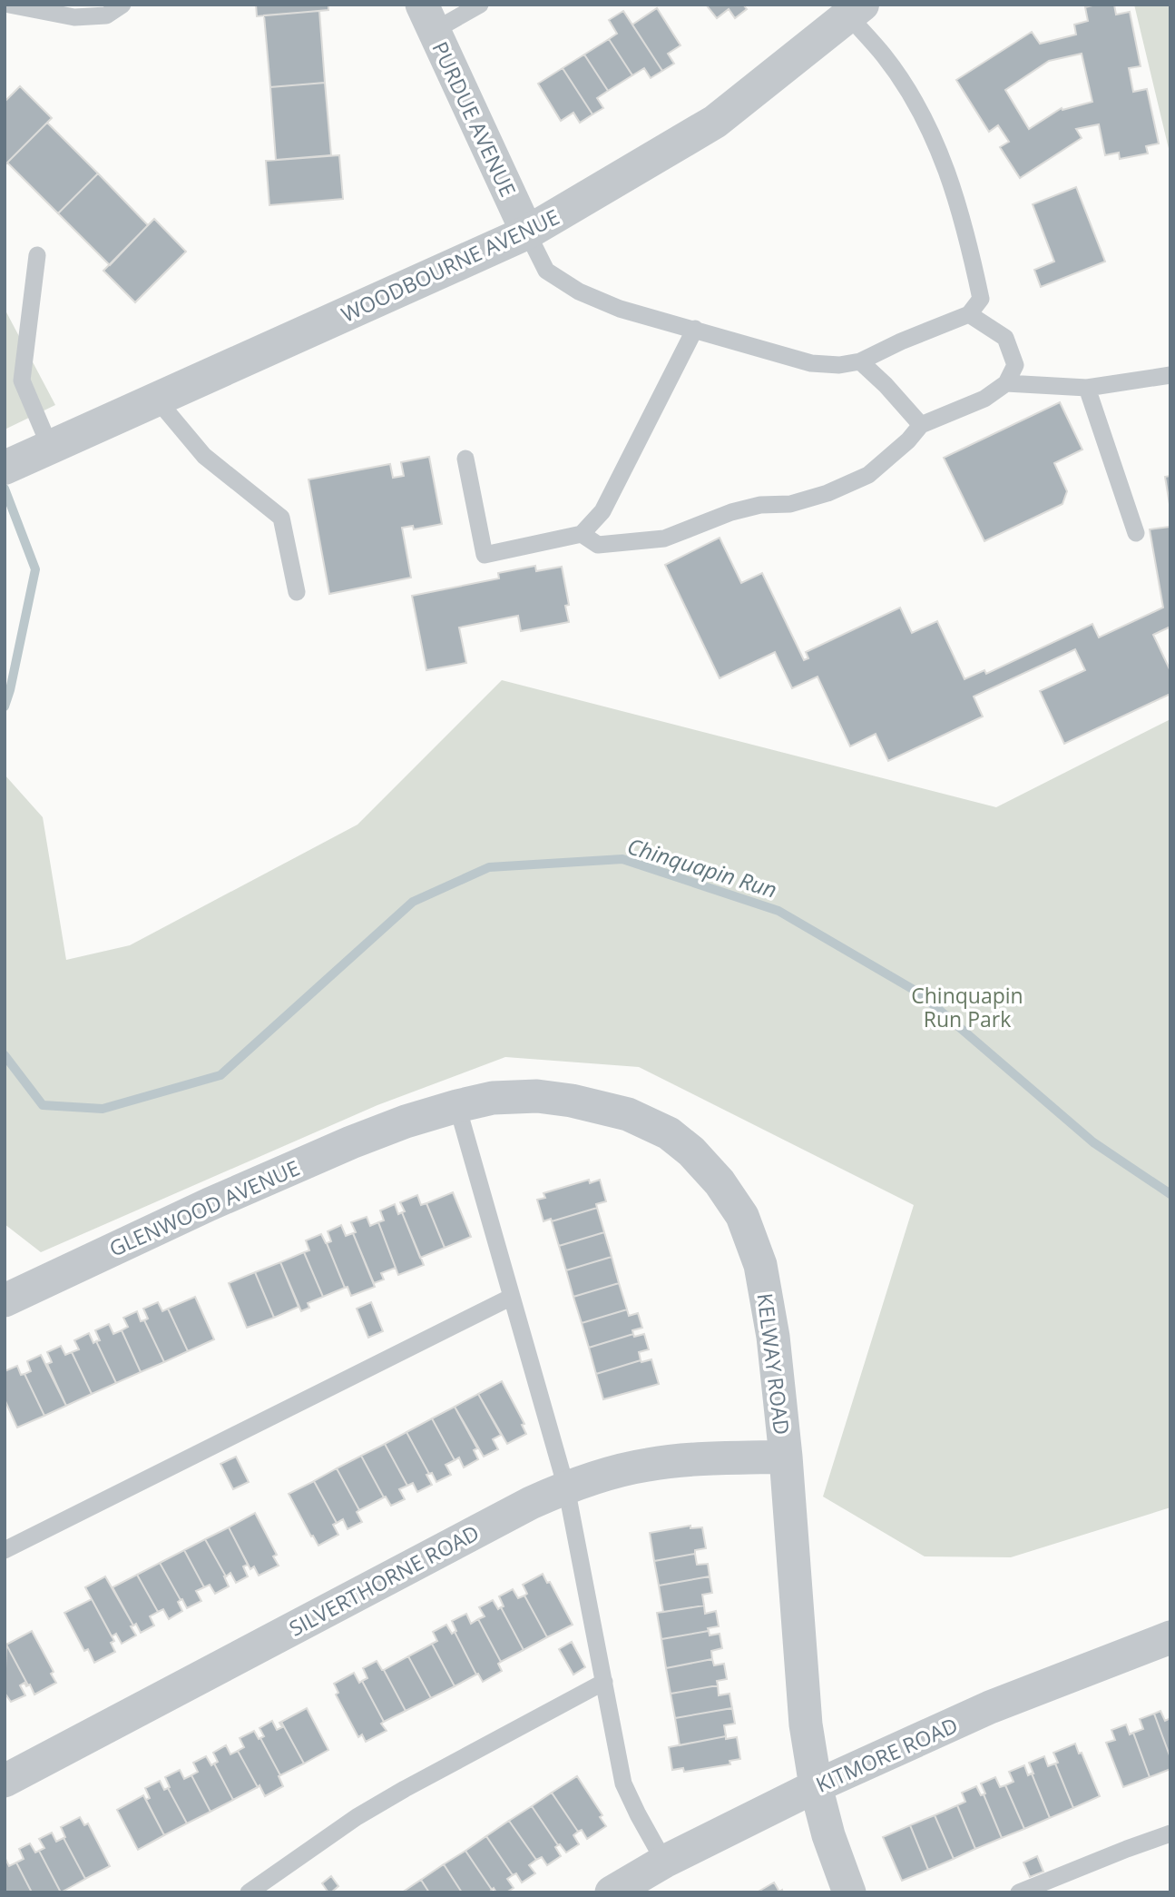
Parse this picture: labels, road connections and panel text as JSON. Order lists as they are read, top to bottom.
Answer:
{
  "streets": {
    "street": [
      "PURDUE AVENUE",
      "WOODBOURNE AVENUE",
      "GLENWOOD AVENUE",
      "KELWAY ROAD",
      "SILVERTHORNE ROAD",
      "KITMORE ROAD"
    ]
  },
  "crossings": [
    ["PURDUE AVENUE", "WOODBOURNE AVENUE"],
    ["GLENWOOD AVENUE", "KELWAY ROAD"],
    ["KELWAY ROAD", "SILVERTHORNE ROAD"],
    ["KELWAY ROAD", "KITMORE ROAD"]
  ],
  "water": ["Chinquapin Run"],
  "parks": ["Chinquapin Run Park"]
}
